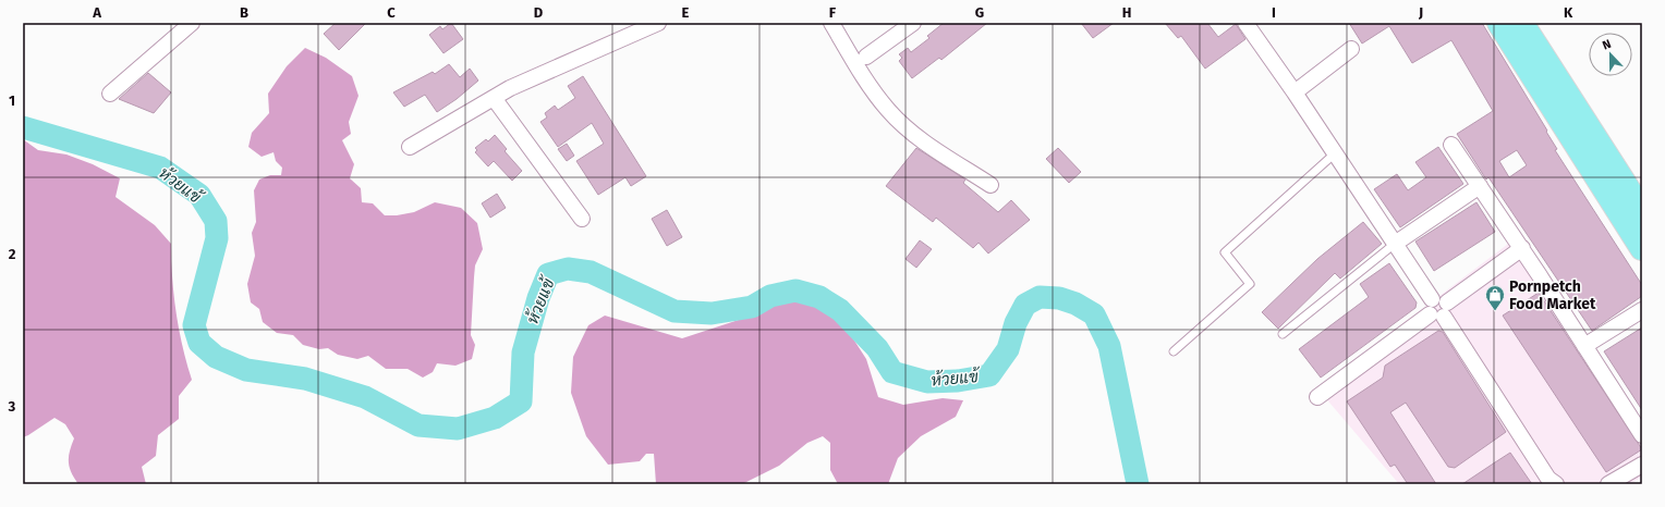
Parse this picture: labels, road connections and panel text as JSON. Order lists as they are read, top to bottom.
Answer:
{
  "water": ["ห้วยแข้"],
  "places": {
    "shop": ["Pornpetch Food Market"]
  },
  "north": "top",
  "grid": {
    "columns": [
      "A",
      "B",
      "C",
      "D",
      "E",
      "F",
      "G",
      "H",
      "I",
      "J",
      "K"
    ],
    "rows": ["1", "2", "3"]
  }
}
